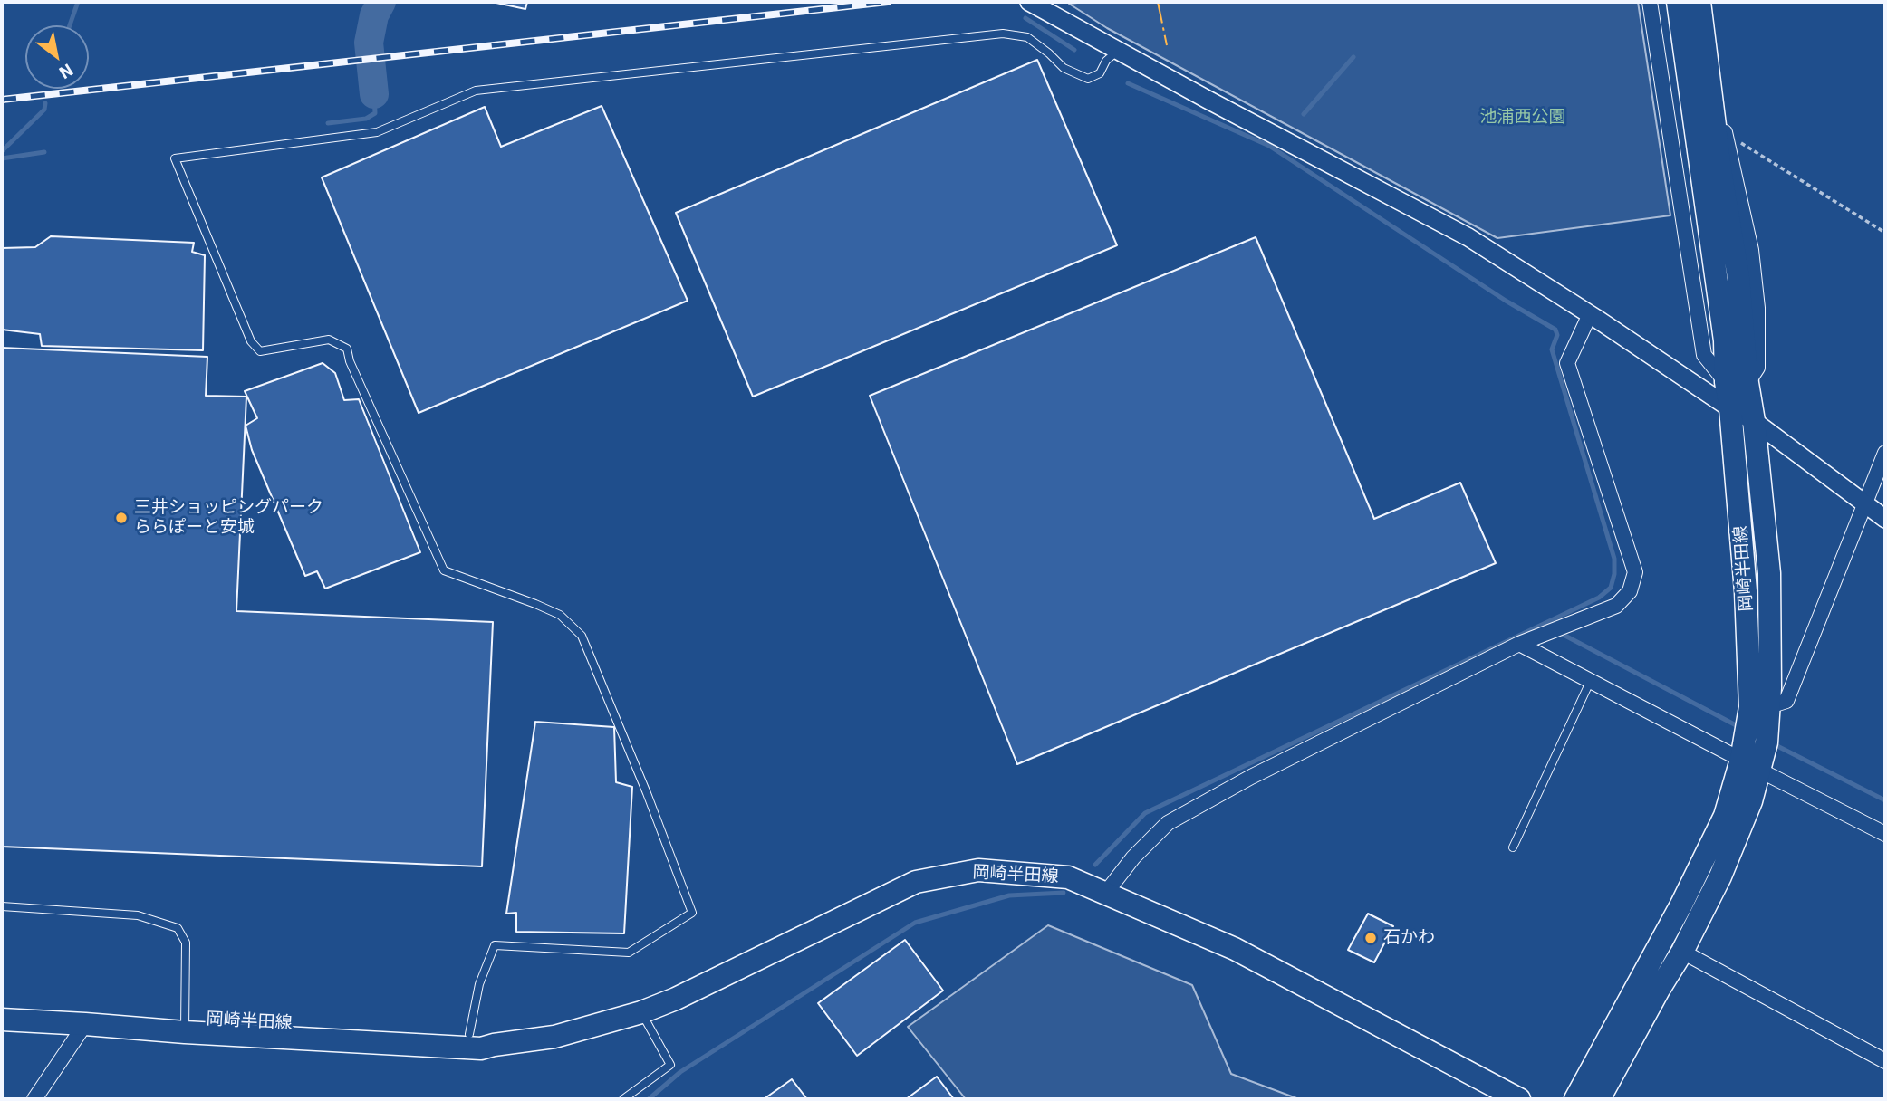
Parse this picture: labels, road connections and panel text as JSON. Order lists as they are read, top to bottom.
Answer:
{
  "streets": {
    "main road": ["岡崎半田線"]
  },
  "parks": ["池浦西公園"],
  "places": ["三井ショッピングパーク ららぽーと安城", "石かわ"],
  "north": "bottom right"
}
